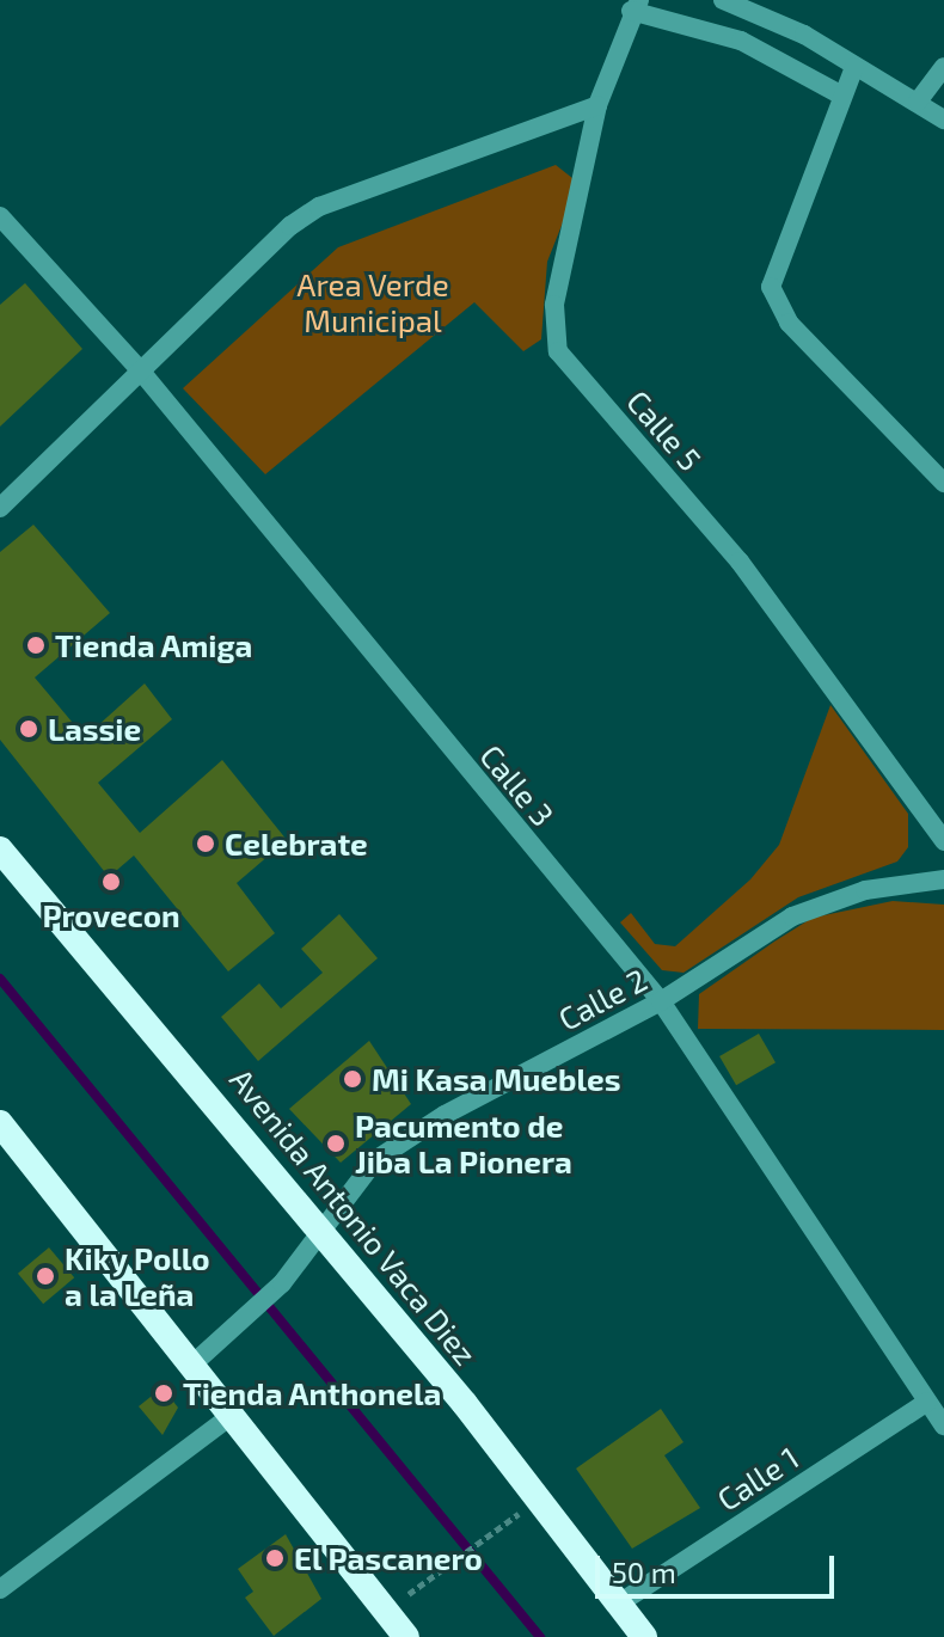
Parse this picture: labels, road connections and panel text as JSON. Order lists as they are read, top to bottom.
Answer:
{
  "streets": {
    "highway": ["Avenida Antonio Vaca Diez"],
    "street": [
      "Calle 5",
      "Calle 3",
      "Calle 2",
      "Calle 1"
    ]
  },
  "crossings": [
    ["Calle 3", "Calle 2"],
    ["Calle 3", "Calle 1"],
    ["Calle 2", "Avenida Antonio Vaca Diez"],
    ["Avenida Antonio Vaca Diez", "Calle 1"]
  ],
  "parks": ["Area Verde Municipal"],
  "places": [
    "Tienda Amiga",
    "Lassie",
    "Celebrate",
    "Provecon",
    "Mi Kasa Muebles",
    "Pacumento de Jiba La Pionera",
    "Kiky Pollo a la Leña",
    "Tienda Anthonela",
    "El Pascanero"
  ],
  "scale_bar": "50 m"
}
